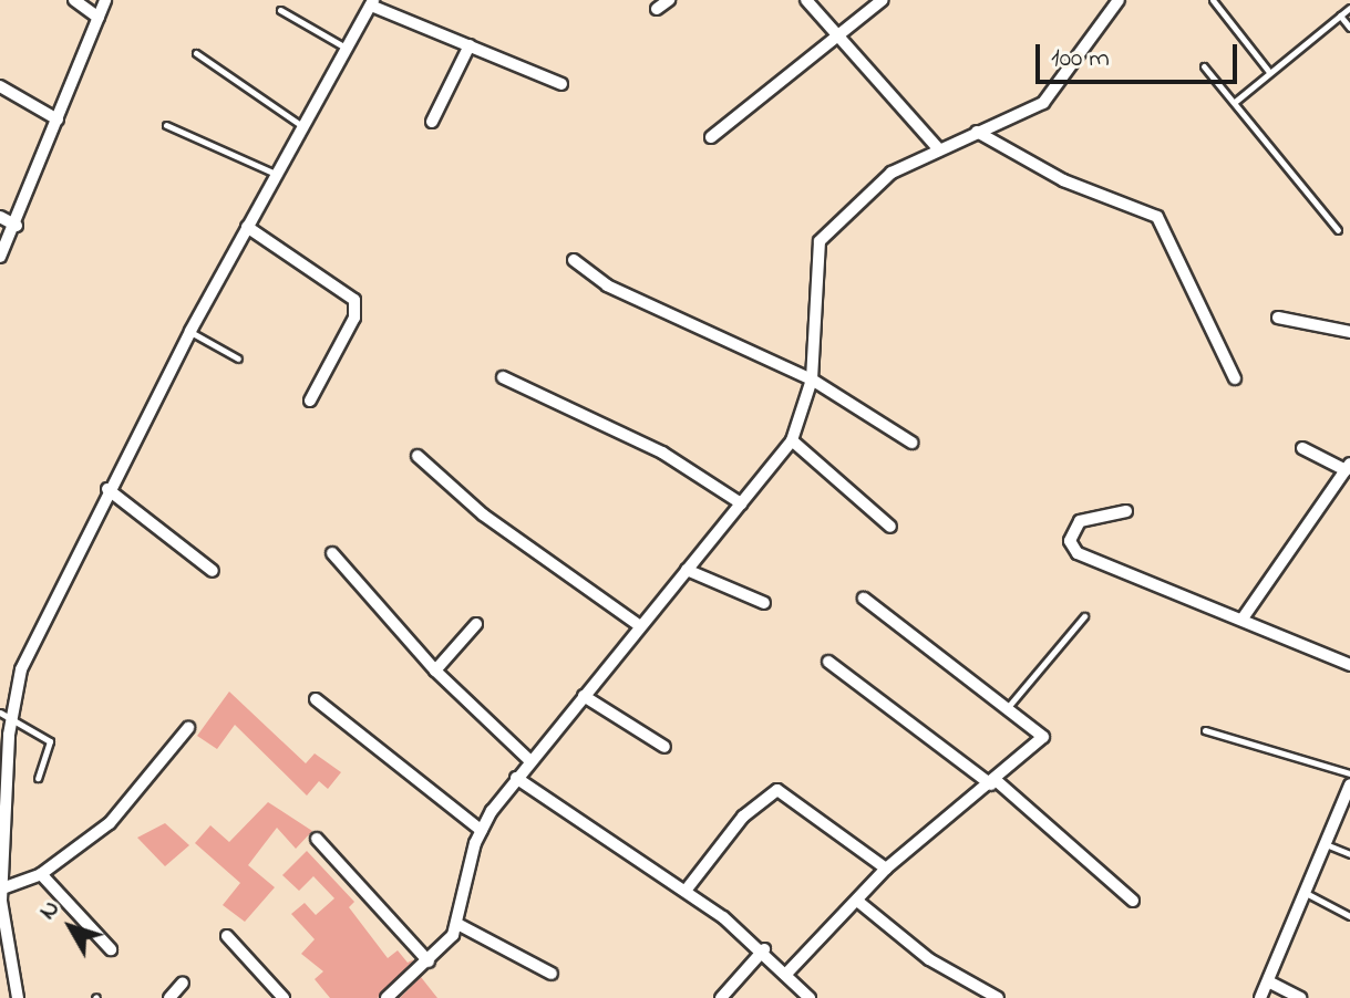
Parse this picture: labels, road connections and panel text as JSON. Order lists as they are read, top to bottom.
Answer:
{
  "scale_bar": "100 m",
  "north": "top left"
}
